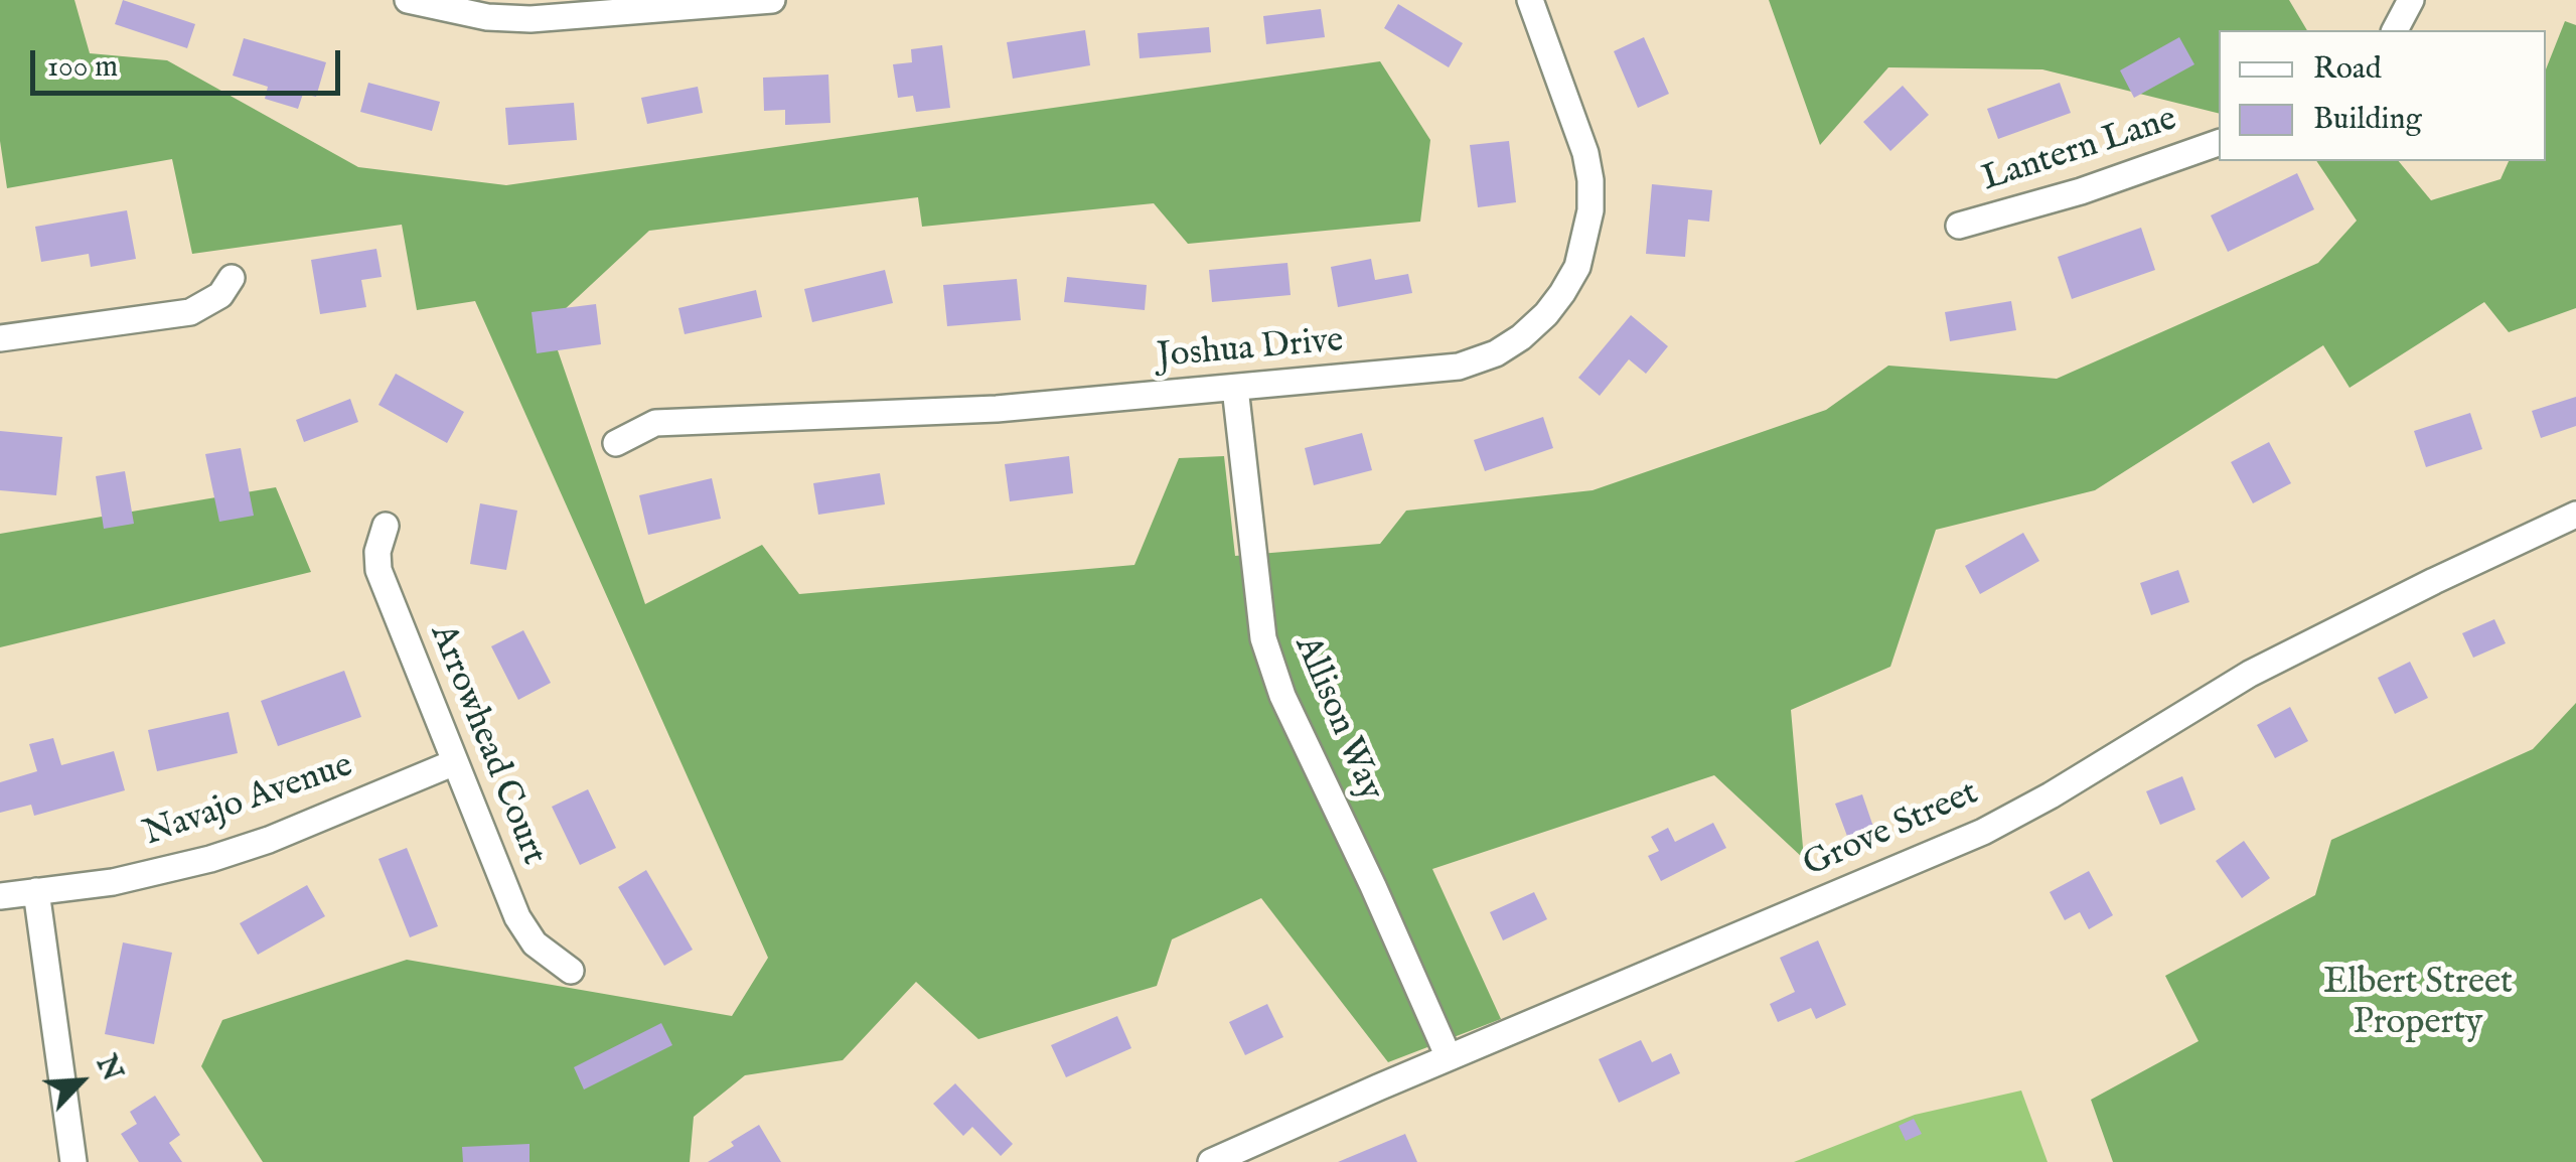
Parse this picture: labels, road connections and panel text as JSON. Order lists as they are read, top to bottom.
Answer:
{
  "streets": {
    "street": [
      "Lantern Lane",
      "Joshua Drive",
      "Allison Way",
      "Arrowhead Court",
      "Navajo Avenue",
      "Grove Street"
    ]
  },
  "crossings": [
    ["Joshua Drive", "Allison Way"],
    ["Allison Way", "Grove Street"],
    ["Arrowhead Court", "Navajo Avenue"]
  ],
  "parks": ["Elbert Street Property"],
  "legend": ["Road", "Building"],
  "scale_bar": "100 m",
  "north": "top right"
}
